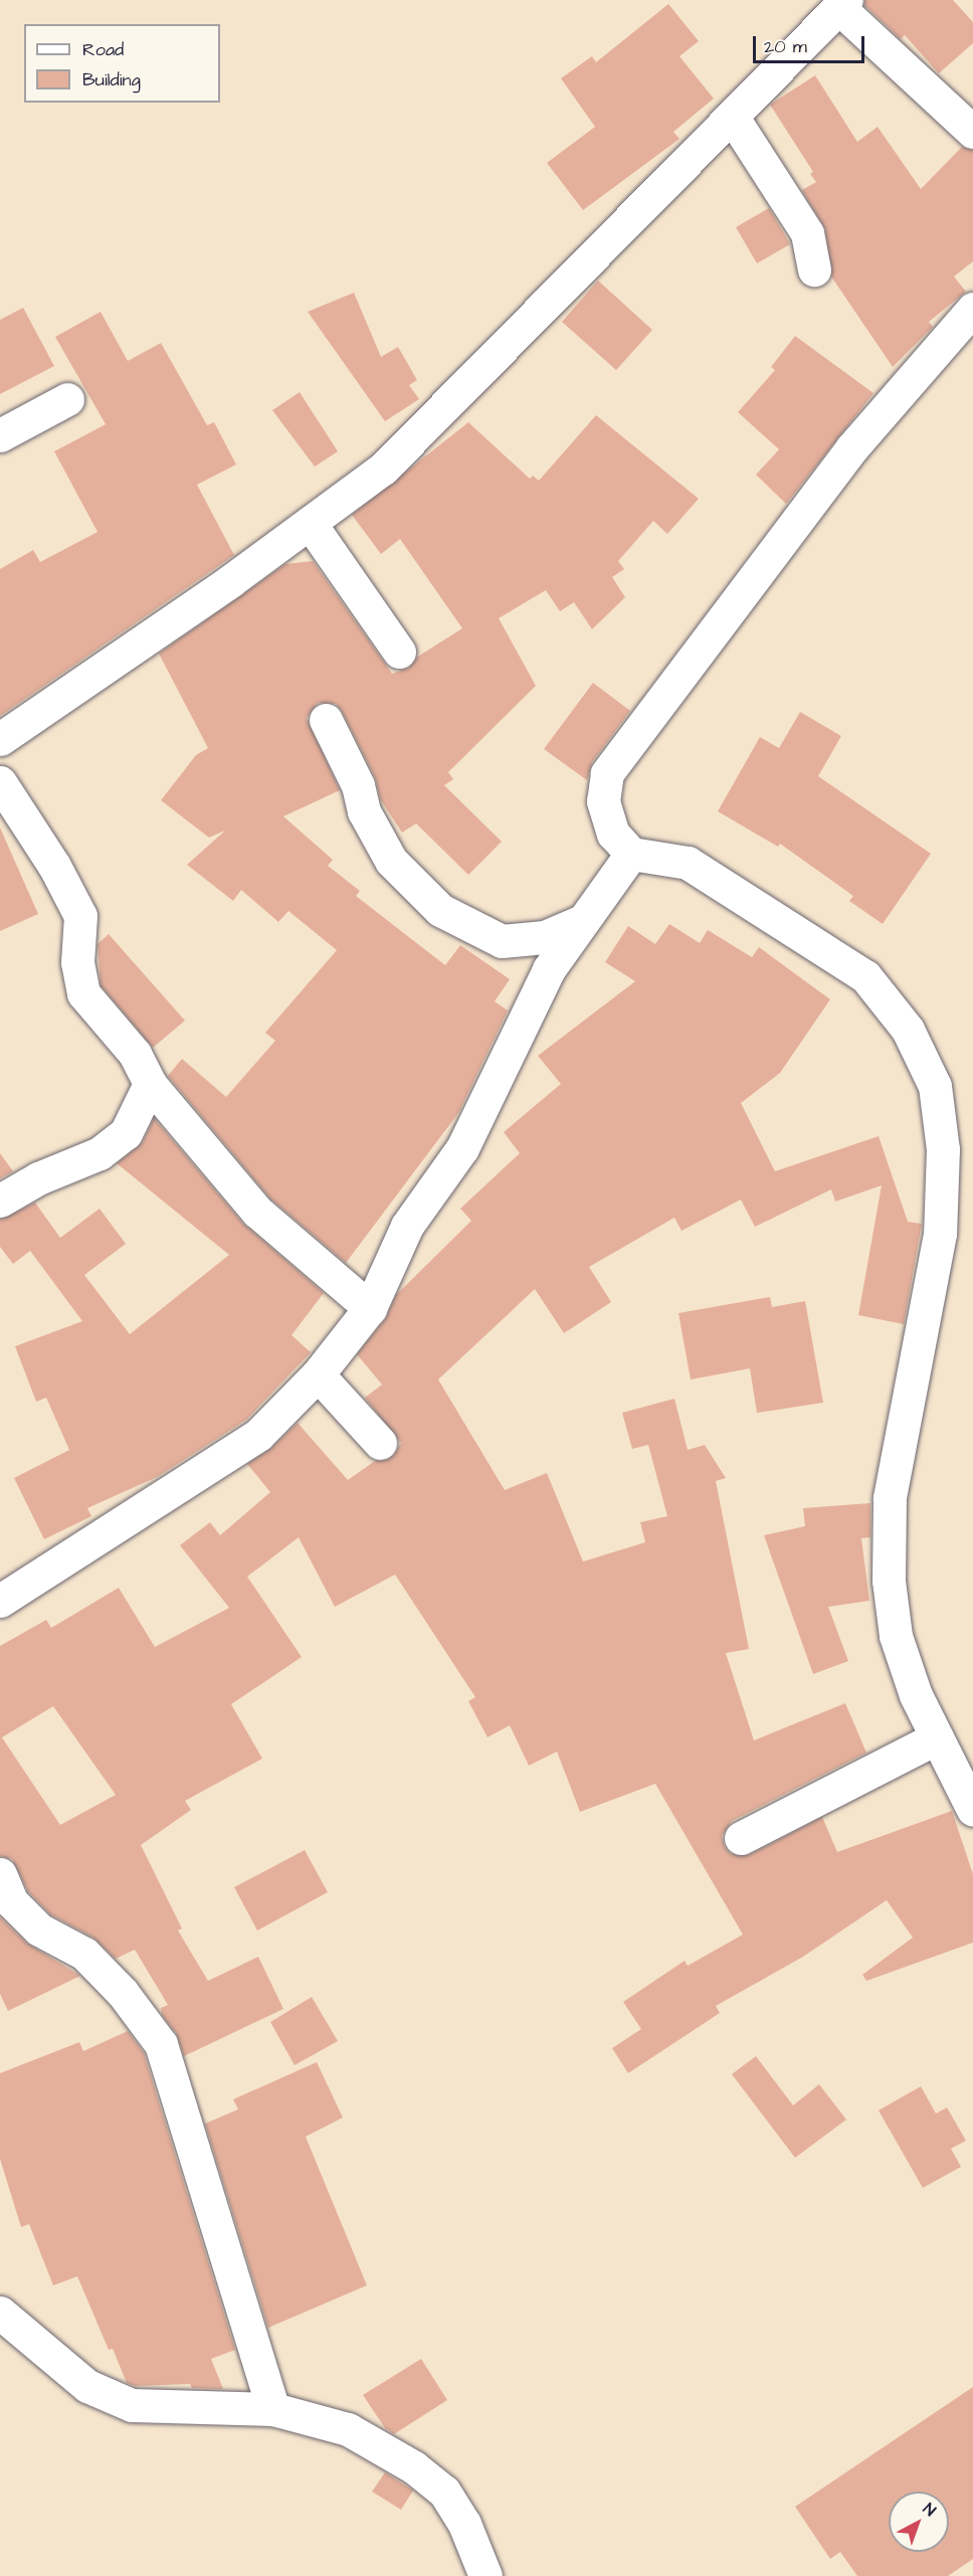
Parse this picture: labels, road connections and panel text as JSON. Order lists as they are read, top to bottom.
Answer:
{
  "legend": ["Road", "Building"],
  "scale_bar": "20 m",
  "north": "top right"
}
